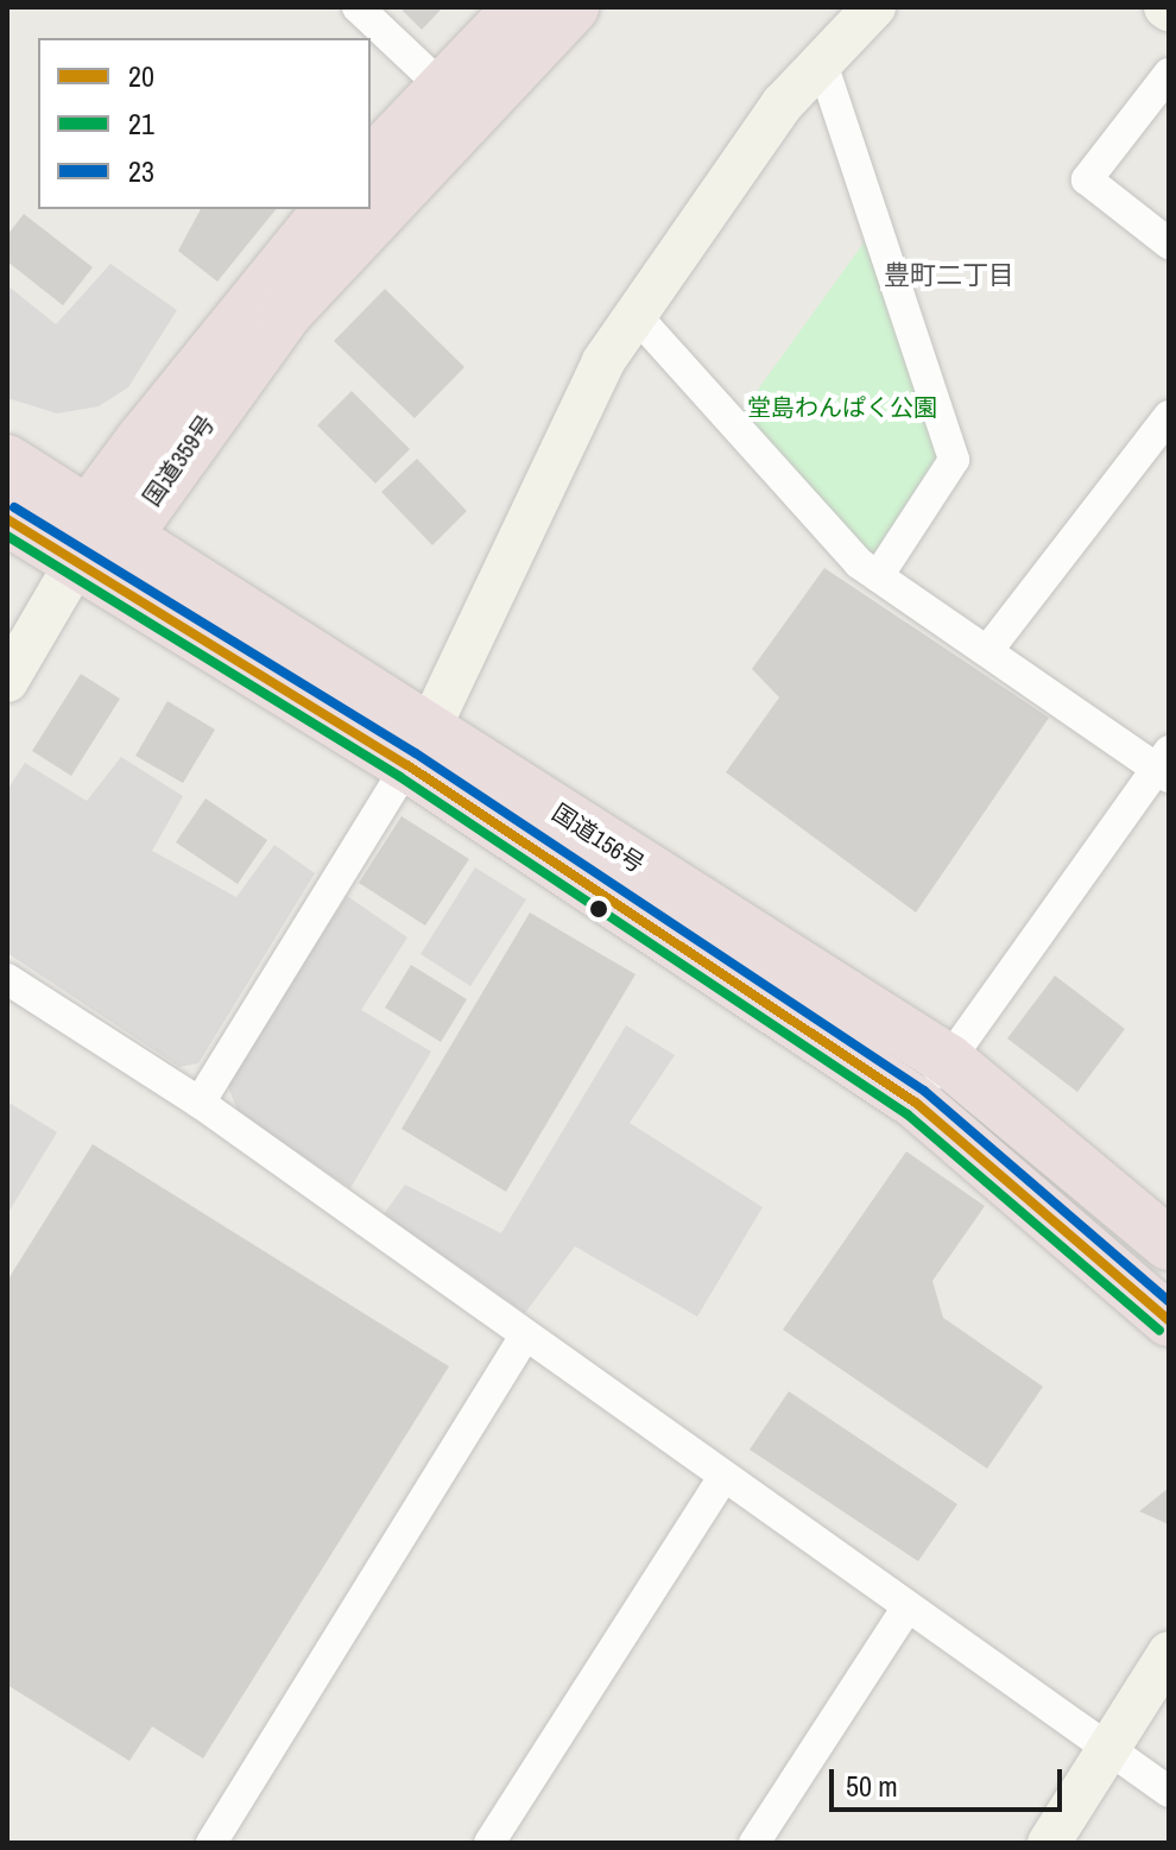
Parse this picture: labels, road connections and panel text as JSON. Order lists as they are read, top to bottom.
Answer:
{
  "streets": {
    "highway": ["国道359号", "国道156号"]
  },
  "crossings": [
    ["国道359号", "国道156号"]
  ],
  "districts": ["豊町二丁目"],
  "parks": ["堂島わんぱく公園"],
  "lines": ["transit line 23", "transit line 20", "transit line 21"],
  "legend": ["20", "21", "23"],
  "scale_bar": "50 m"
}
